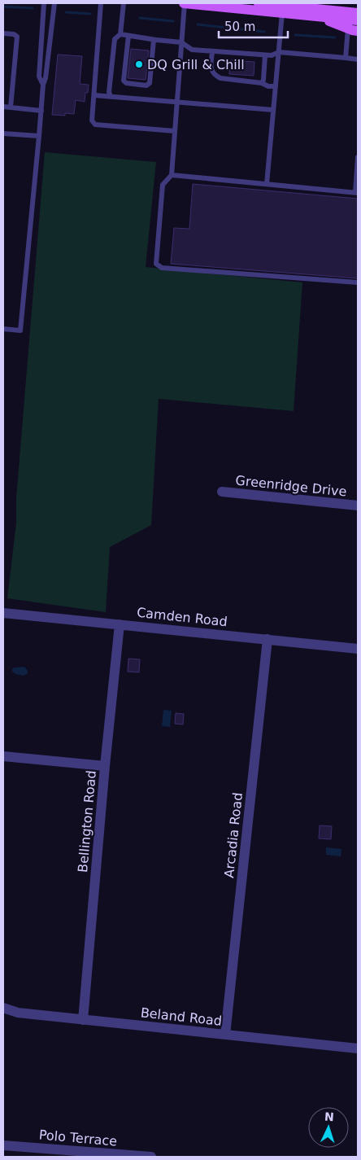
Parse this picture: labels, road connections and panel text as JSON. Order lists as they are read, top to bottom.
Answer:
{
  "streets": {
    "street": [
      "Greenridge Drive",
      "Camden Road",
      "Bellington Road",
      "Arcadia Road",
      "Beland Road",
      "Polo Terrace"
    ]
  },
  "crossings": [
    ["Camden Road", "Bellington Road"],
    ["Camden Road", "Arcadia Road"],
    ["Bellington Road", "Beland Road"],
    ["Arcadia Road", "Beland Road"]
  ],
  "places": ["DQ Grill & Chill"],
  "scale_bar": "50 m",
  "north": "top"
}
